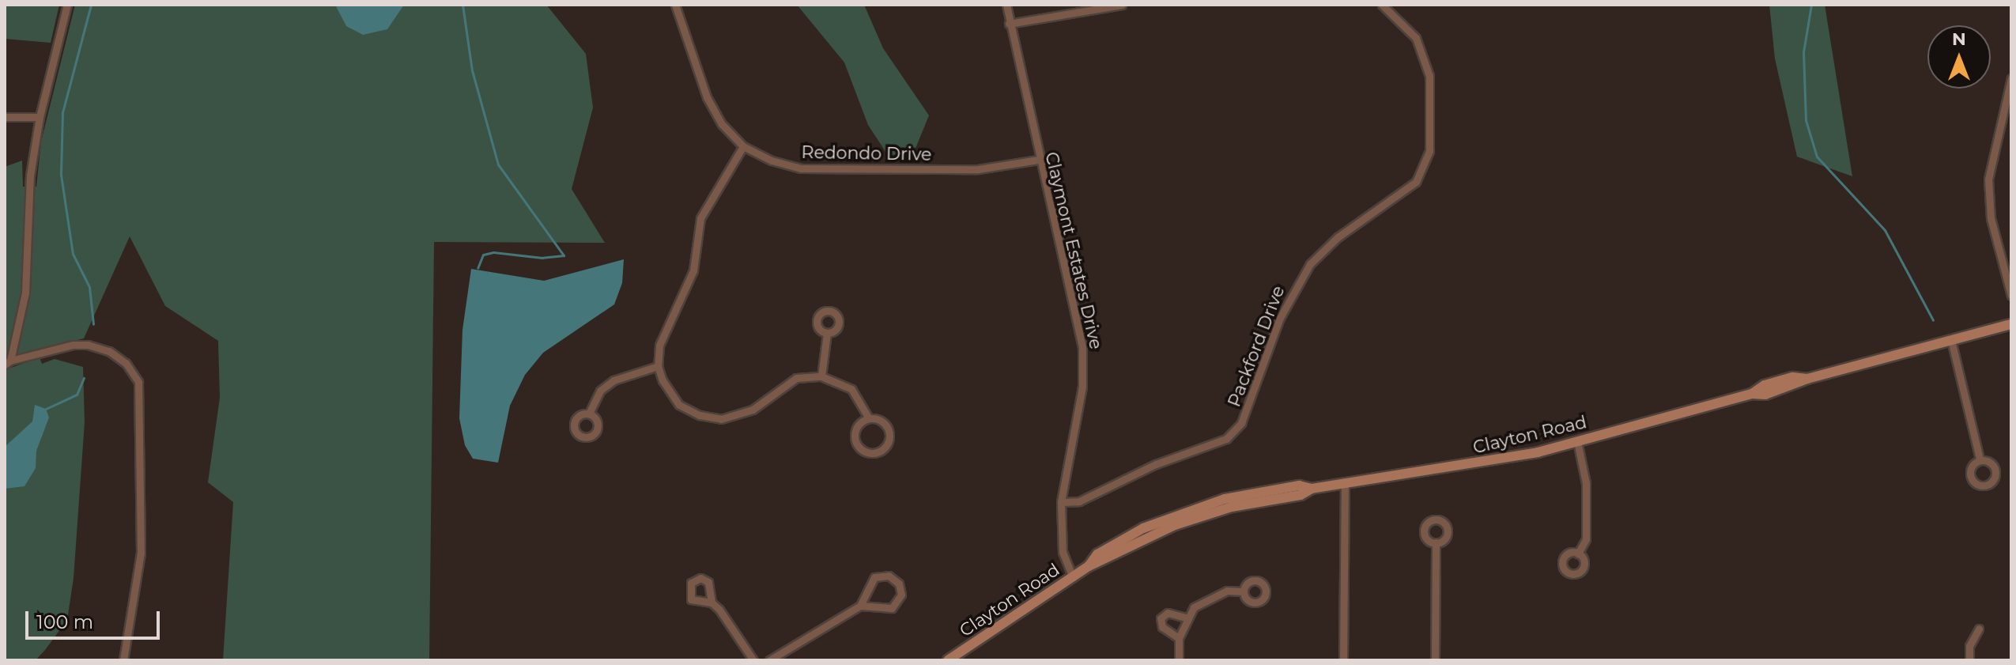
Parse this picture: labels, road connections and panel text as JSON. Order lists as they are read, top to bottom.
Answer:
{
  "streets": {
    "main road": ["Clayton Road"],
    "street": ["Redondo Drive", "Claymont Estates Drive", "Packford Drive"]
  },
  "crossings": [
    ["Redondo Drive", "Claymont Estates Drive"],
    ["Claymont Estates Drive", "Packford Drive"],
    ["Claymont Estates Drive", "Clayton Road"]
  ],
  "scale_bar": "100 m",
  "north": "top"
}
